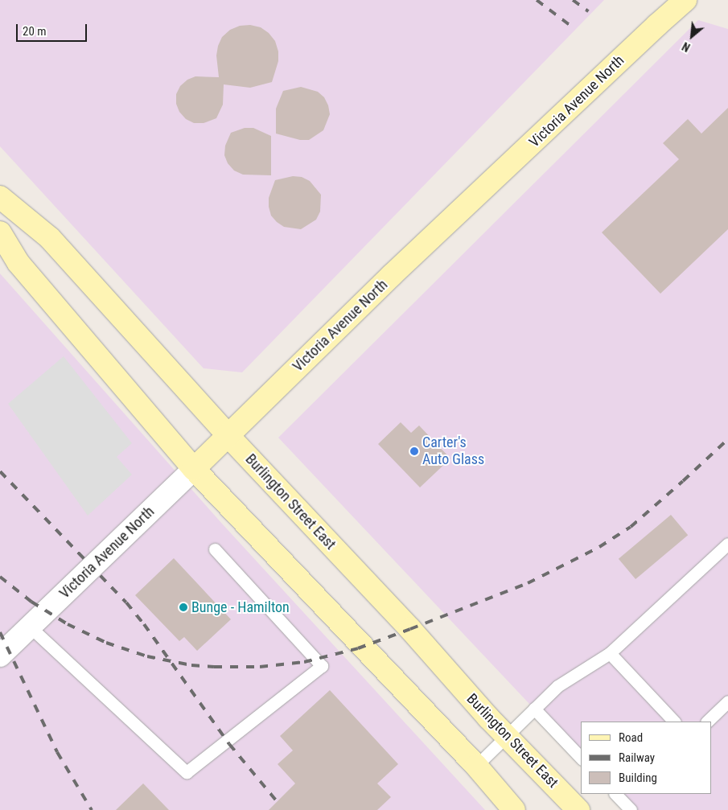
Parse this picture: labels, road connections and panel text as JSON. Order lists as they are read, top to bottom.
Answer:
{
  "streets": {
    "main road": ["Victoria Avenue North", "Burlington Street East"]
  },
  "crossings": [
    ["Victoria Avenue North", "Burlington Street East"]
  ],
  "places": ["Carter's Auto Glass", "Bunge - Hamilton"],
  "legend": ["Road", "Railway", "Building"],
  "scale_bar": "20 m",
  "north": "bottom left"
}
